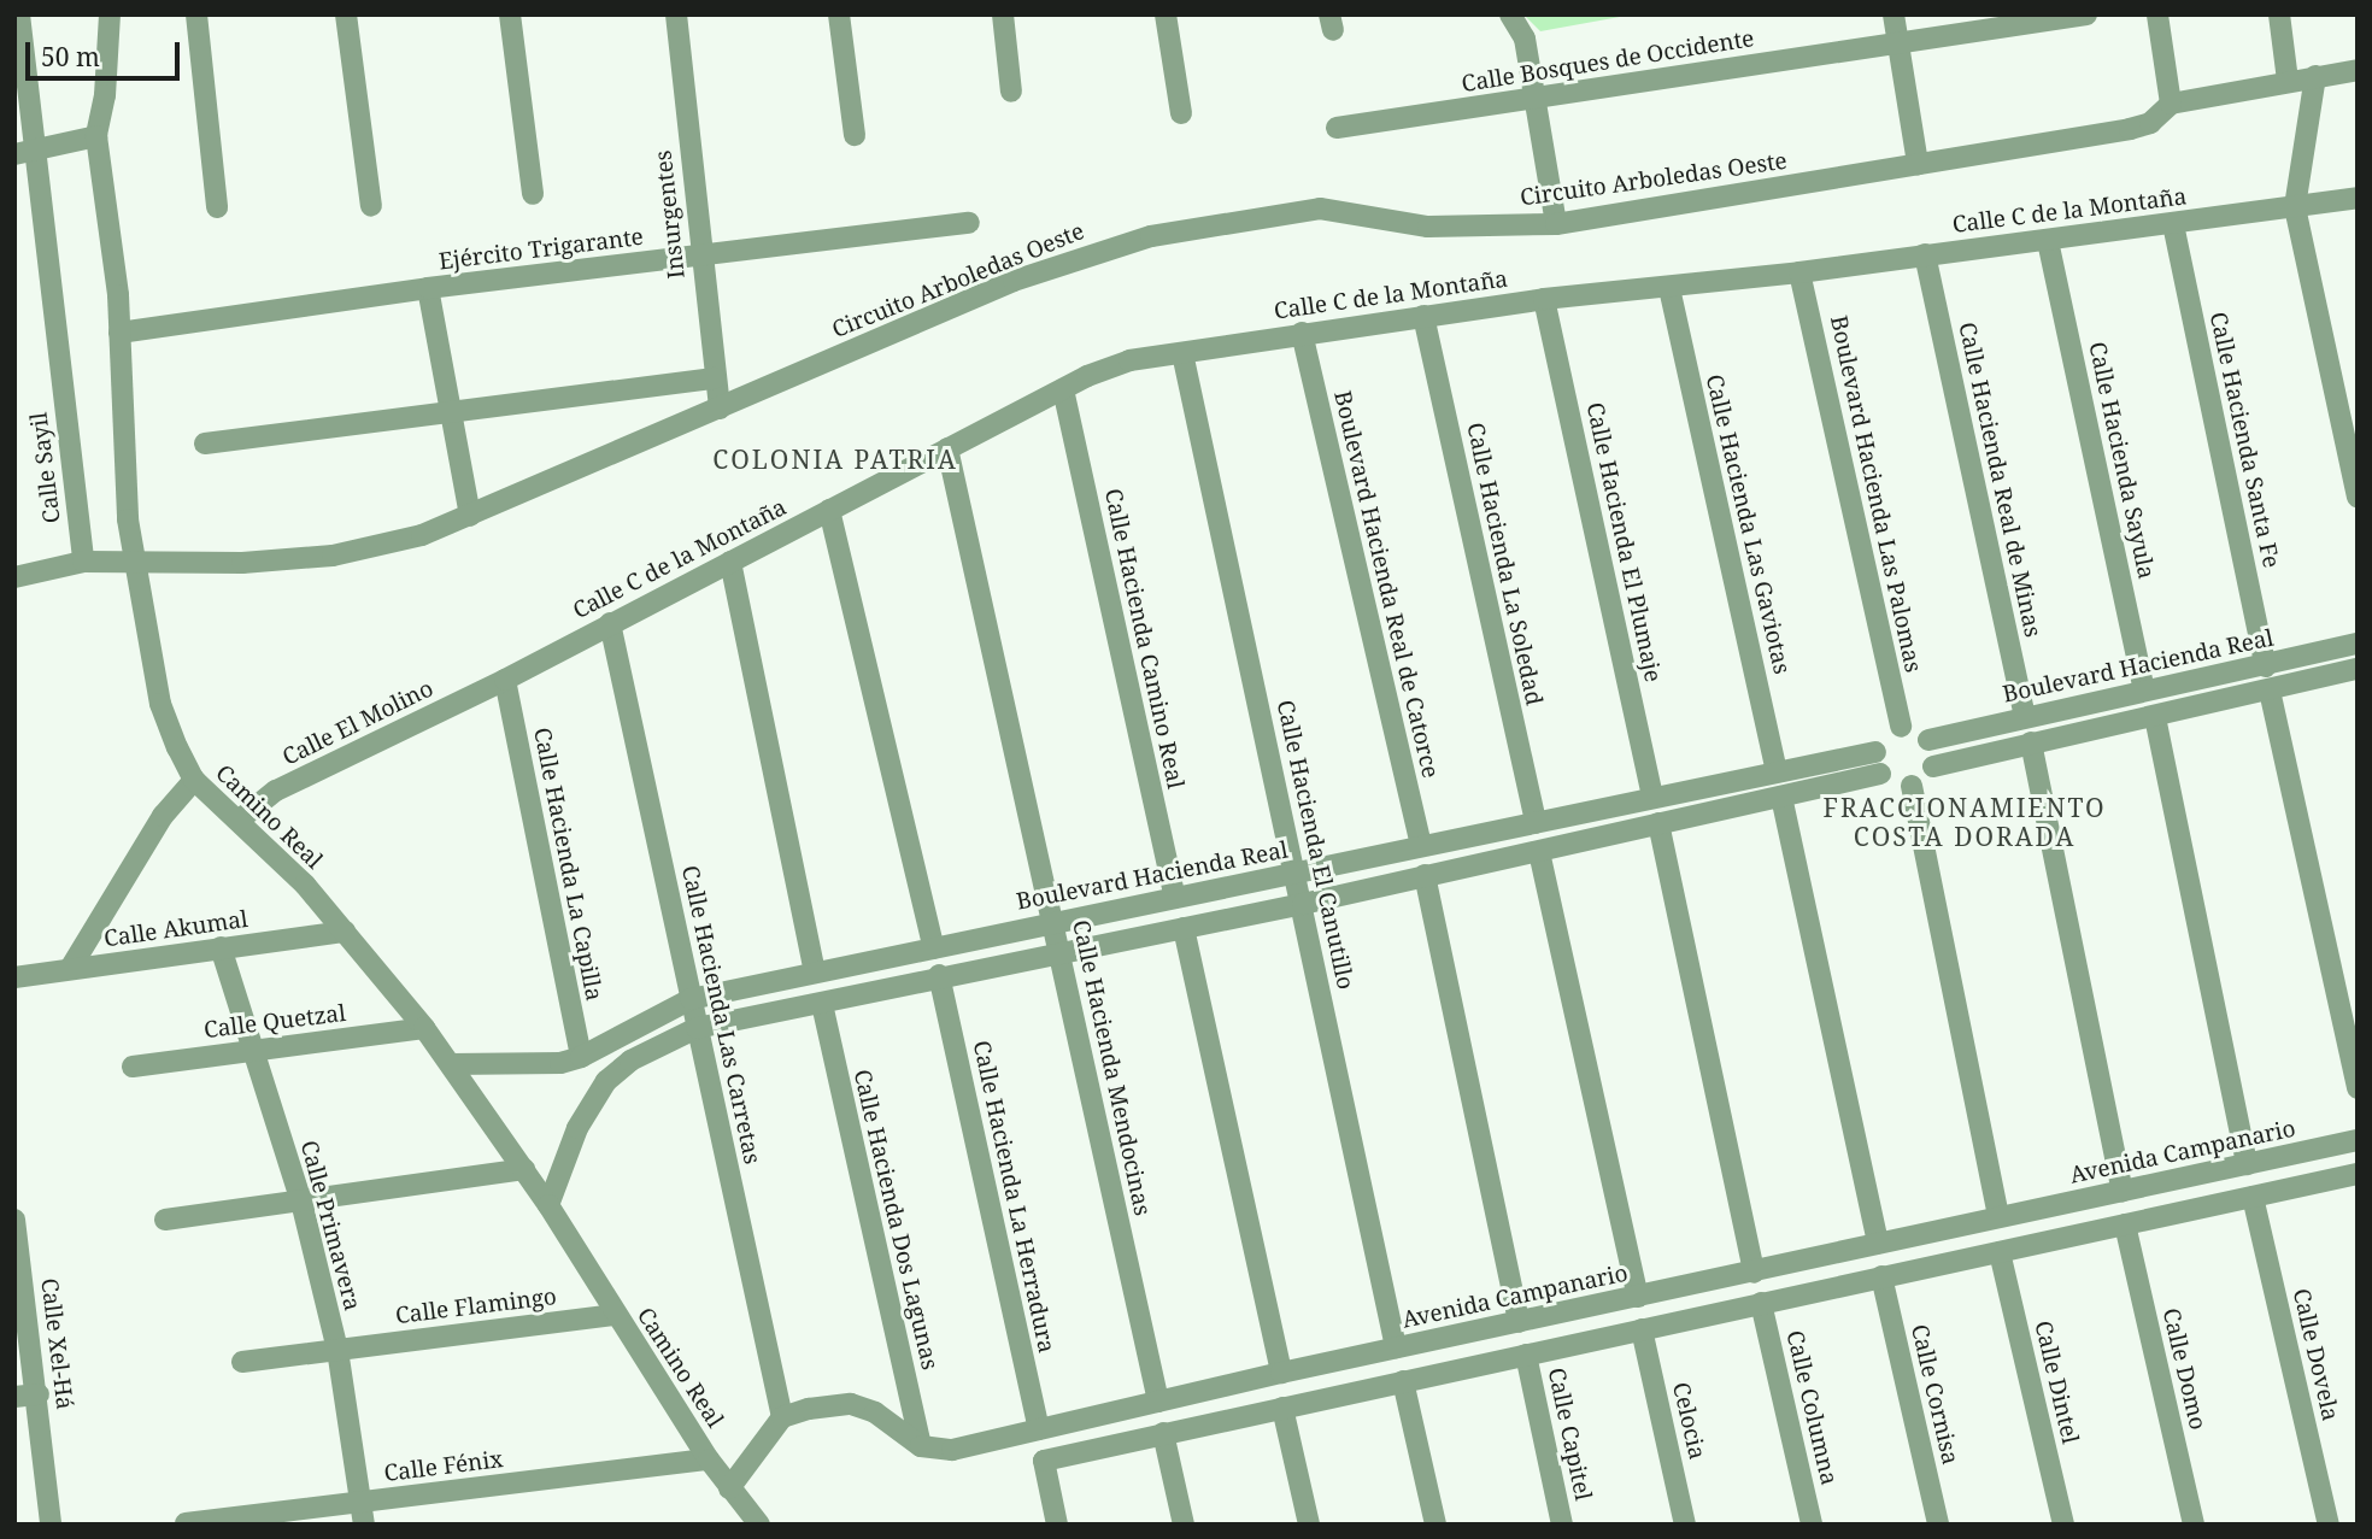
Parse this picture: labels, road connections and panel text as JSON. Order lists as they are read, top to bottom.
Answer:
{
  "streets": {
    "street": [
      "Calle Bosques de Occidente",
      "Circuito Arboledas Oeste",
      "Calle C de la Montaña",
      "Insurgentes",
      "Ejército Trigarante",
      "Calle Hacienda Santa Fe",
      "Calle Hacienda Sayula",
      "Calle Sayil",
      "Calle Hacienda Real de Minas",
      "Boulevard Hacienda Las Palomas",
      "Calle Hacienda Las Gaviotas",
      "Calle Hacienda El Plumaje",
      "Calle Hacienda La Soledad",
      "Boulevard Hacienda Real de Catorce",
      "Calle Hacienda Camino Real",
      "Boulevard Hacienda Real",
      "Calle El Molino",
      "Camino Real",
      "Calle Hacienda El Canutillo",
      "Calle Hacienda La Capilla",
      "Calle Akumal",
      "Calle Hacienda Las Carretas",
      "Calle Quetzal",
      "Calle Hacienda Mendocinas",
      "Avenida Campanario",
      "Calle Hacienda La Herradura",
      "Calle Hacienda Dos Lagunas",
      "Calle Primavera",
      "Calle Flamingo",
      "Calle Xel-Há",
      "Calle Dovela",
      "Calle Domo",
      "Calle Dintel",
      "Calle Cornisa",
      "Calle Columna",
      "Celocia",
      "Calle Capitel",
      "Calle Fénix"
    ]
  },
  "crossings": [
    ["Circuito Arboledas Oeste", "Insurgentes"],
    ["Circuito Arboledas Oeste", "Calle Sayil"],
    ["Circuito Arboledas Oeste", "Camino Real"],
    ["Calle C de la Montaña", "Calle Hacienda Santa Fe"],
    ["Calle C de la Montaña", "Calle Hacienda Sayula"],
    ["Calle C de la Montaña", "Calle Hacienda Real de Minas"],
    ["Calle C de la Montaña", "Boulevard Hacienda Las Palomas"],
    ["Calle C de la Montaña", "Calle Hacienda Las Gaviotas"],
    ["Calle C de la Montaña", "Calle Hacienda El Plumaje"],
    ["Calle C de la Montaña", "Calle Hacienda La Soledad"],
    ["Calle C de la Montaña", "Boulevard Hacienda Real de Catorce"],
    ["Calle C de la Montaña", "Calle Hacienda Camino Real"],
    ["Calle C de la Montaña", "Calle El Molino"],
    ["Calle C de la Montaña", "Calle Hacienda El Canutillo"],
    ["Calle C de la Montaña", "Calle Hacienda La Capilla"],
    ["Calle C de la Montaña", "Calle Hacienda Las Carretas"],
    ["Calle C de la Montaña", "Calle Hacienda Mendocinas"],
    ["Insurgentes", "Ejército Trigarante"],
    ["Ejército Trigarante", "Camino Real"],
    ["Calle Hacienda Santa Fe", "Boulevard Hacienda Real"],
    ["Calle Hacienda Sayula", "Boulevard Hacienda Real"],
    ["Calle Hacienda Real de Minas", "Boulevard Hacienda Real"],
    ["Boulevard Hacienda Las Palomas", "Boulevard Hacienda Real"],
    ["Calle Hacienda Las Gaviotas", "Boulevard Hacienda Real"],
    ["Calle Hacienda El Plumaje", "Boulevard Hacienda Real"],
    ["Calle Hacienda La Soledad", "Boulevard Hacienda Real"],
    ["Boulevard Hacienda Real de Catorce", "Boulevard Hacienda Real"],
    ["Calle Hacienda Camino Real", "Boulevard Hacienda Real"],
    ["Boulevard Hacienda Real", "Camino Real"],
    ["Boulevard Hacienda Real", "Calle Hacienda El Canutillo"],
    ["Boulevard Hacienda Real", "Calle Hacienda La Capilla"],
    ["Boulevard Hacienda Real", "Calle Hacienda Las Carretas"],
    ["Boulevard Hacienda Real", "Calle Hacienda Mendocinas"],
    ["Calle El Molino", "Camino Real"],
    ["Calle El Molino", "Calle Hacienda La Capilla"],
    ["Camino Real", "Calle Akumal"],
    ["Camino Real", "Calle Quetzal"],
    ["Camino Real", "Calle Flamingo"],
    ["Camino Real", "Calle Fénix"],
    ["Calle Hacienda El Canutillo", "Avenida Campanario"],
    ["Calle Akumal", "Calle Primavera"],
    ["Calle Quetzal", "Calle Primavera"],
    ["Calle Hacienda Mendocinas", "Avenida Campanario"],
    ["Avenida Campanario", "Calle Hacienda La Herradura"],
    ["Avenida Campanario", "Calle Hacienda Dos Lagunas"],
    ["Calle Primavera", "Calle Flamingo"],
    ["Calle Primavera", "Calle Fénix"]
  ],
  "districts": ["COLONIA PATRIA", "FRACCIONAMIENTO COSTA DORADA"],
  "scale_bar": "50 m"
}
